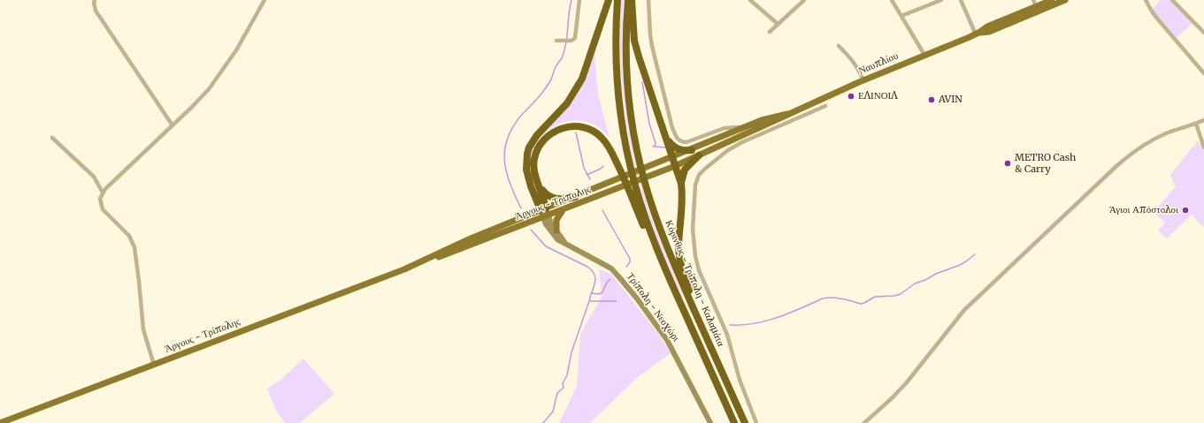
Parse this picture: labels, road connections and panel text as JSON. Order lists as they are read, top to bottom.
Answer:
{
  "streets": {
    "highway": ["Κόρινθος - Τρίπολη - Καλαμάτα"],
    "main road": ["Ναυπλίου", "Άργους - Τρίπολης", "Τρίπολη - Νεοχώρι"]
  },
  "crossings": [
    ["Ναυπλίου", "Άργους - Τρίπολης"],
    ["Άργους - Τρίπολης", "Τρίπολη - Νεοχώρι"]
  ],
  "places": [
    "ΕΛΙΝΟΙΛ",
    "AVIN",
    "METRO Cash & Carry",
    "Άγιοι Απόστολοι"
  ]
}
